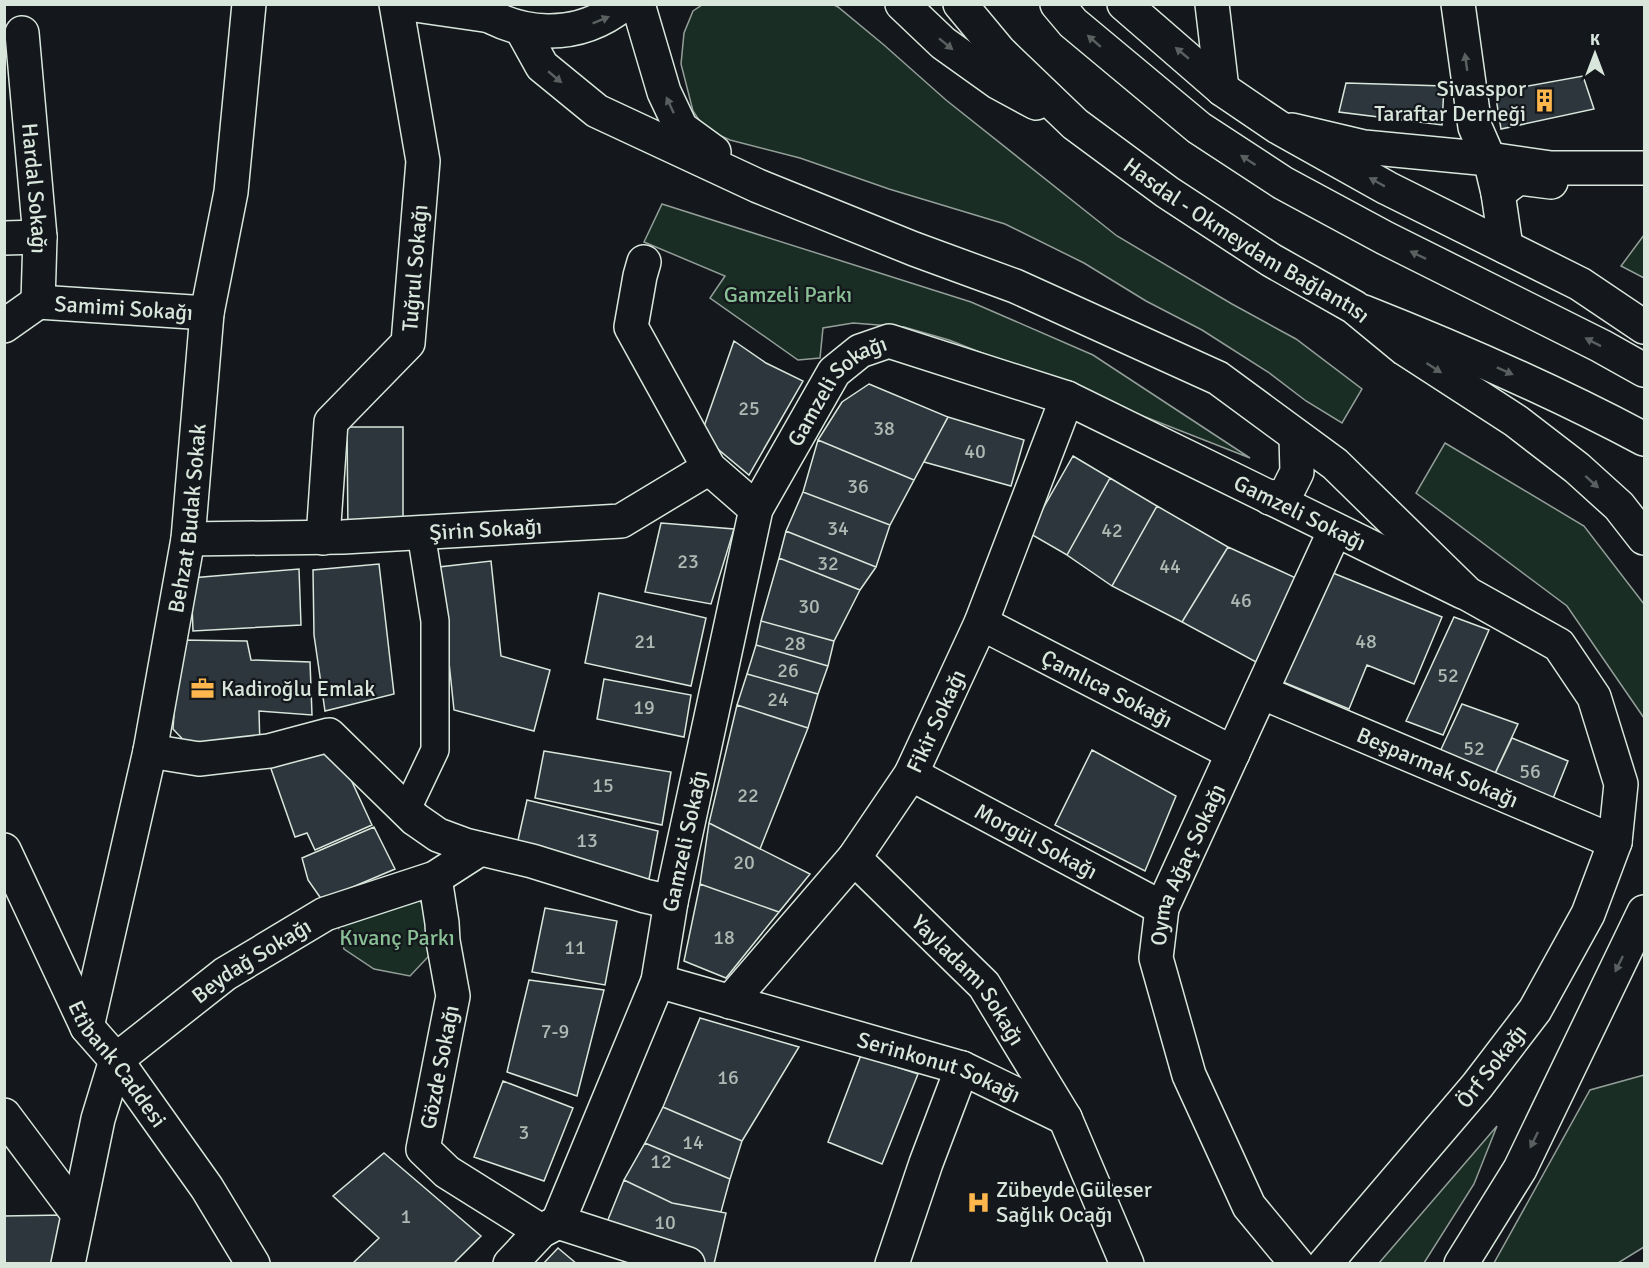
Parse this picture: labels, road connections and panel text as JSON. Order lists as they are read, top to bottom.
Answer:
{
  "streets": {
    "main road": [
      "Hardal Sokağı",
      "Hasdal - Okmeydanı Bağlantısı",
      "Tuğrul Sokağı",
      "Samimi Sokağı",
      "Gamzeli Sokağı",
      "Behzat Budak Sokak",
      "Şirin Sokağı",
      "Çamlıca Sokağı",
      "Fikir Sokağı",
      "Beşparmak Sokağı",
      "Morgül Sokağı",
      "Oyma Ağaç Sokağı",
      "Beydağ Sokağı",
      "Yayladamı Sokağı",
      "Etibank Caddesi",
      "Örf Sokağı",
      "Gözde Sokağı",
      "Serinkonut Sokağı"
    ]
  },
  "crossings": [
    ["Hardal Sokağı", "Samimi Sokağı"],
    ["Tuğrul Sokağı", "Şirin Sokağı"],
    ["Samimi Sokağı", "Behzat Budak Sokak"],
    ["Gamzeli Sokağı", "Fikir Sokağı"],
    ["Gamzeli Sokağı", "Beşparmak Sokağı"],
    ["Gamzeli Sokağı", "Oyma Ağaç Sokağı"],
    ["Gamzeli Sokağı", "Örf Sokağı"],
    ["Gamzeli Sokağı", "Gözde Sokağı"],
    ["Gamzeli Sokağı", "Serinkonut Sokağı"],
    ["Behzat Budak Sokak", "Şirin Sokağı"],
    ["Behzat Budak Sokak", "Etibank Caddesi"],
    ["Çamlıca Sokağı", "Fikir Sokağı"],
    ["Çamlıca Sokağı", "Oyma Ağaç Sokağı"],
    ["Fikir Sokağı", "Morgül Sokağı"],
    ["Fikir Sokağı", "Yayladamı Sokağı"],
    ["Fikir Sokağı", "Serinkonut Sokağı"],
    ["Beşparmak Sokağı", "Oyma Ağaç Sokağı"],
    ["Beşparmak Sokağı", "Örf Sokağı"],
    ["Morgül Sokağı", "Oyma Ağaç Sokağı"],
    ["Beydağ Sokağı", "Etibank Caddesi"],
    ["Beydağ Sokağı", "Gözde Sokağı"],
    ["Yayladamı Sokağı", "Serinkonut Sokağı"]
  ],
  "parks": ["Gamzeli Parkı", "Kıvanç Parkı"],
  "places": {
    "building": ["Sivasspor Taraftar Derneği"],
    "office": ["Kadiroğlu Emlak"],
    "hospital": ["Zübeyde Güleser Sağlık Ocağı"]
  },
  "house_numbers": [
    "25",
    "38",
    "40",
    "36",
    "34",
    "42",
    "23",
    "32",
    "44",
    "46",
    "30",
    "21",
    "48",
    "28",
    "26",
    "52",
    "24",
    "19",
    "52",
    "56",
    "15",
    "22",
    "13",
    "20",
    "18",
    "11",
    "7-9",
    "16",
    "3",
    "14",
    "12",
    "1",
    "10"
  ],
  "north": "top"
}
